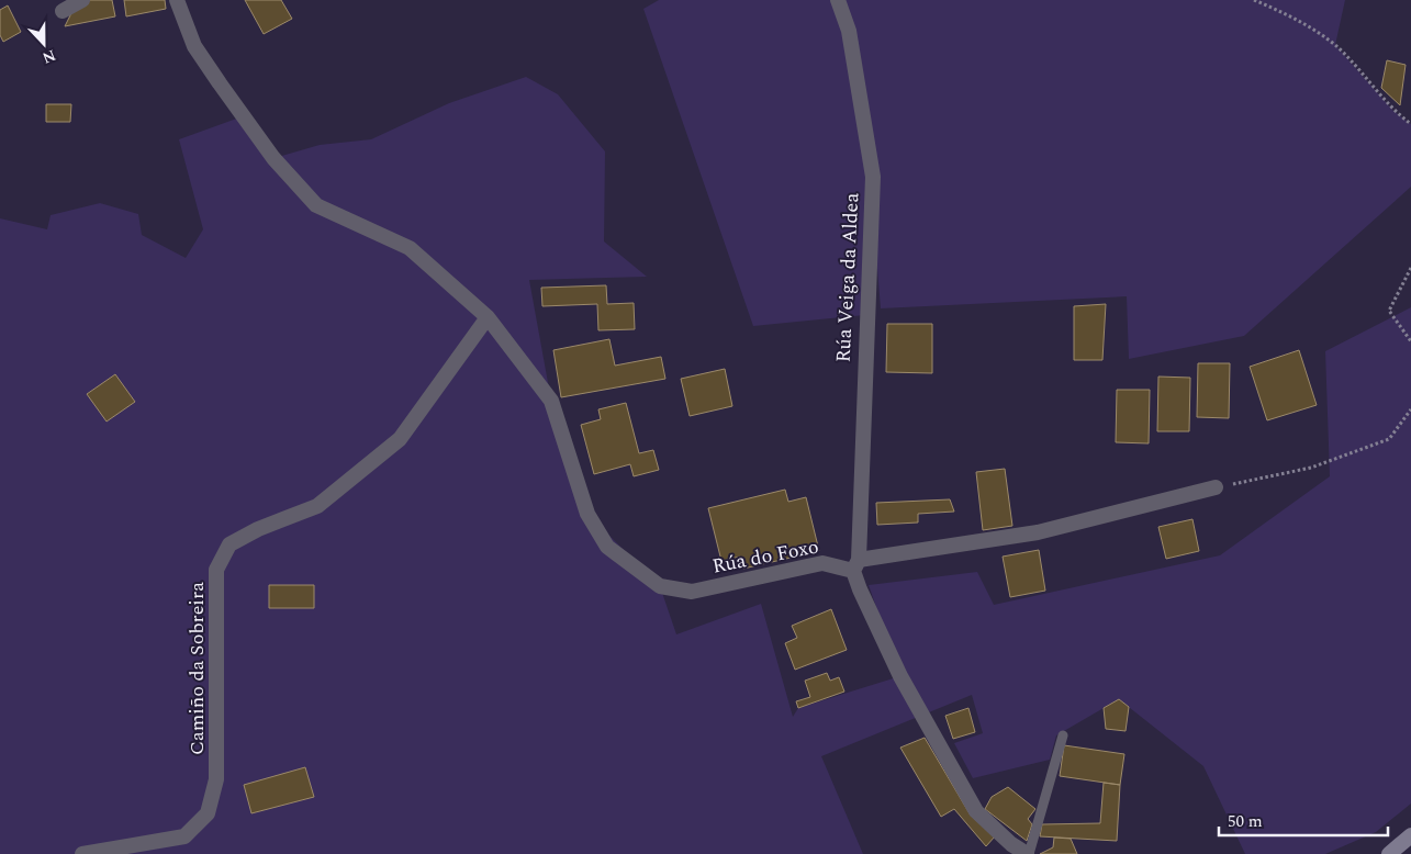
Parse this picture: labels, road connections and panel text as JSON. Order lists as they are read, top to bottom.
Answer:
{
  "streets": {
    "street": ["Rúa Veiga da Aldea", "Rúa do Foxo", "Camiño da Sobreira"]
  },
  "crossings": [
    ["Rúa Veiga da Aldea", "Rúa do Foxo"],
    ["Rúa do Foxo", "Camiño da Sobreira"]
  ],
  "scale_bar": "50 m",
  "north": "bottom"
}
